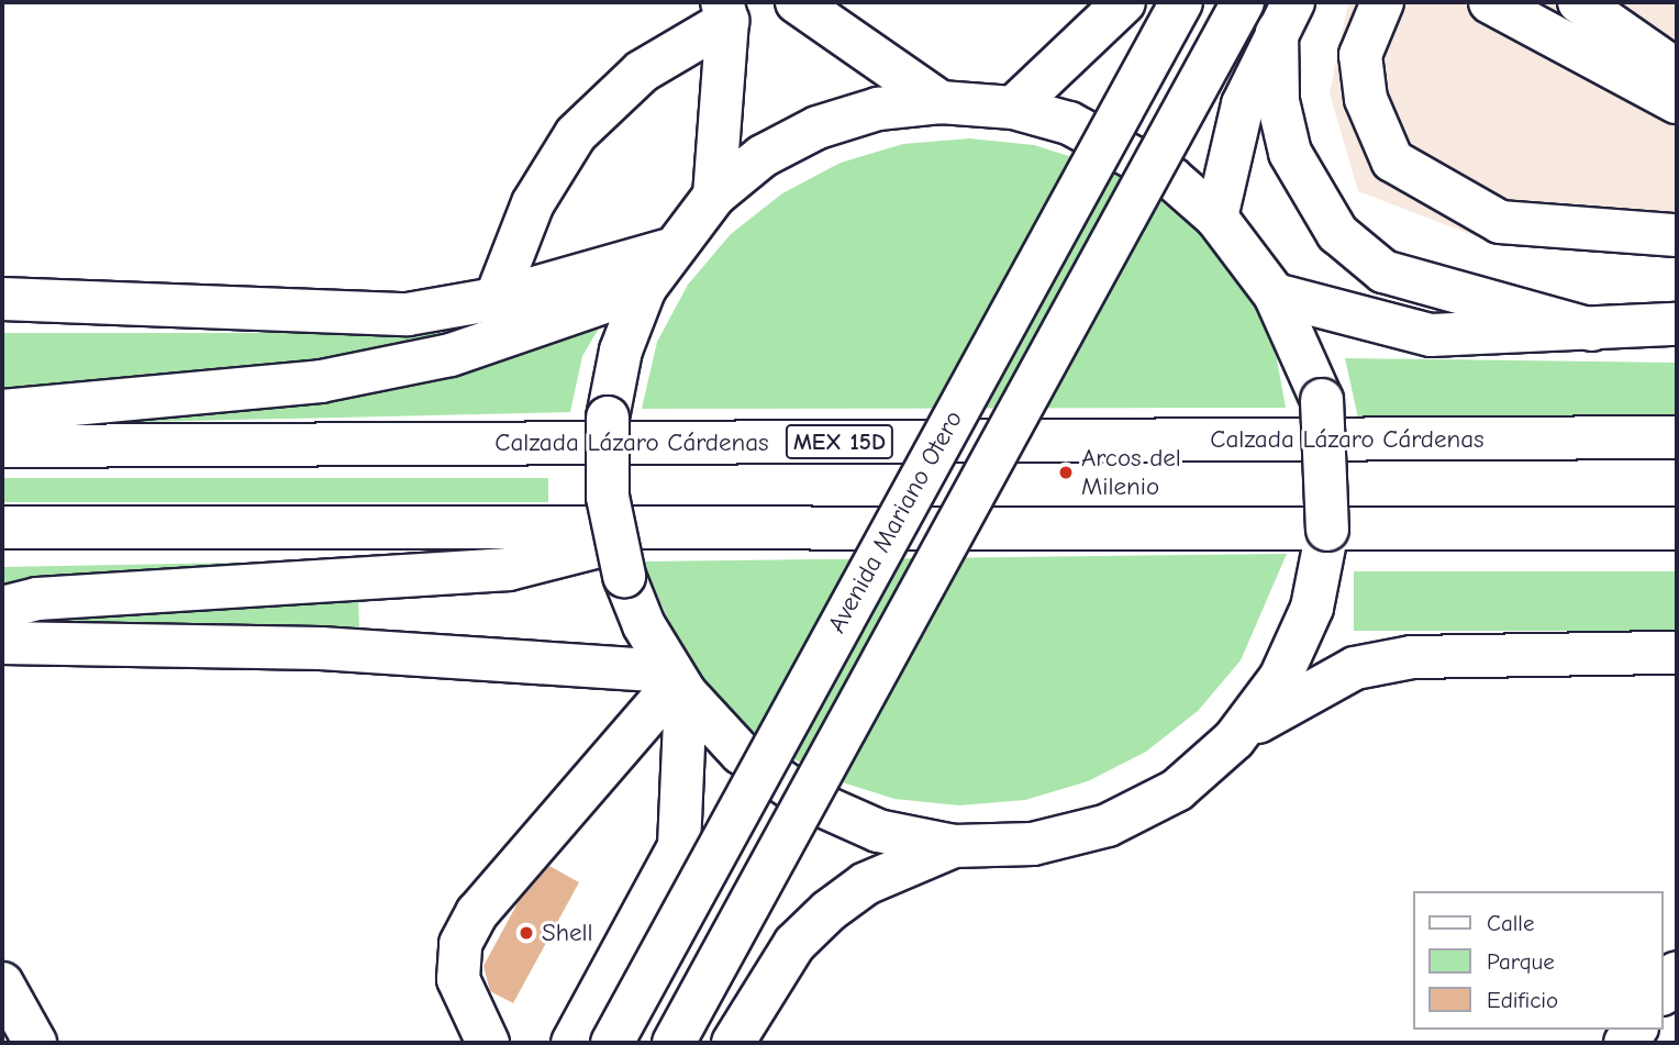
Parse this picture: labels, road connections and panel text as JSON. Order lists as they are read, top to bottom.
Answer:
{
  "streets": {
    "main road": ["Calzada Lázaro Cárdenas", "MEX 15D", "Avenida Mariano Otero"]
  },
  "places": ["Arcos del Milenio", "Shell"],
  "legend": ["Calle", "Parque", "Edificio"]
}
